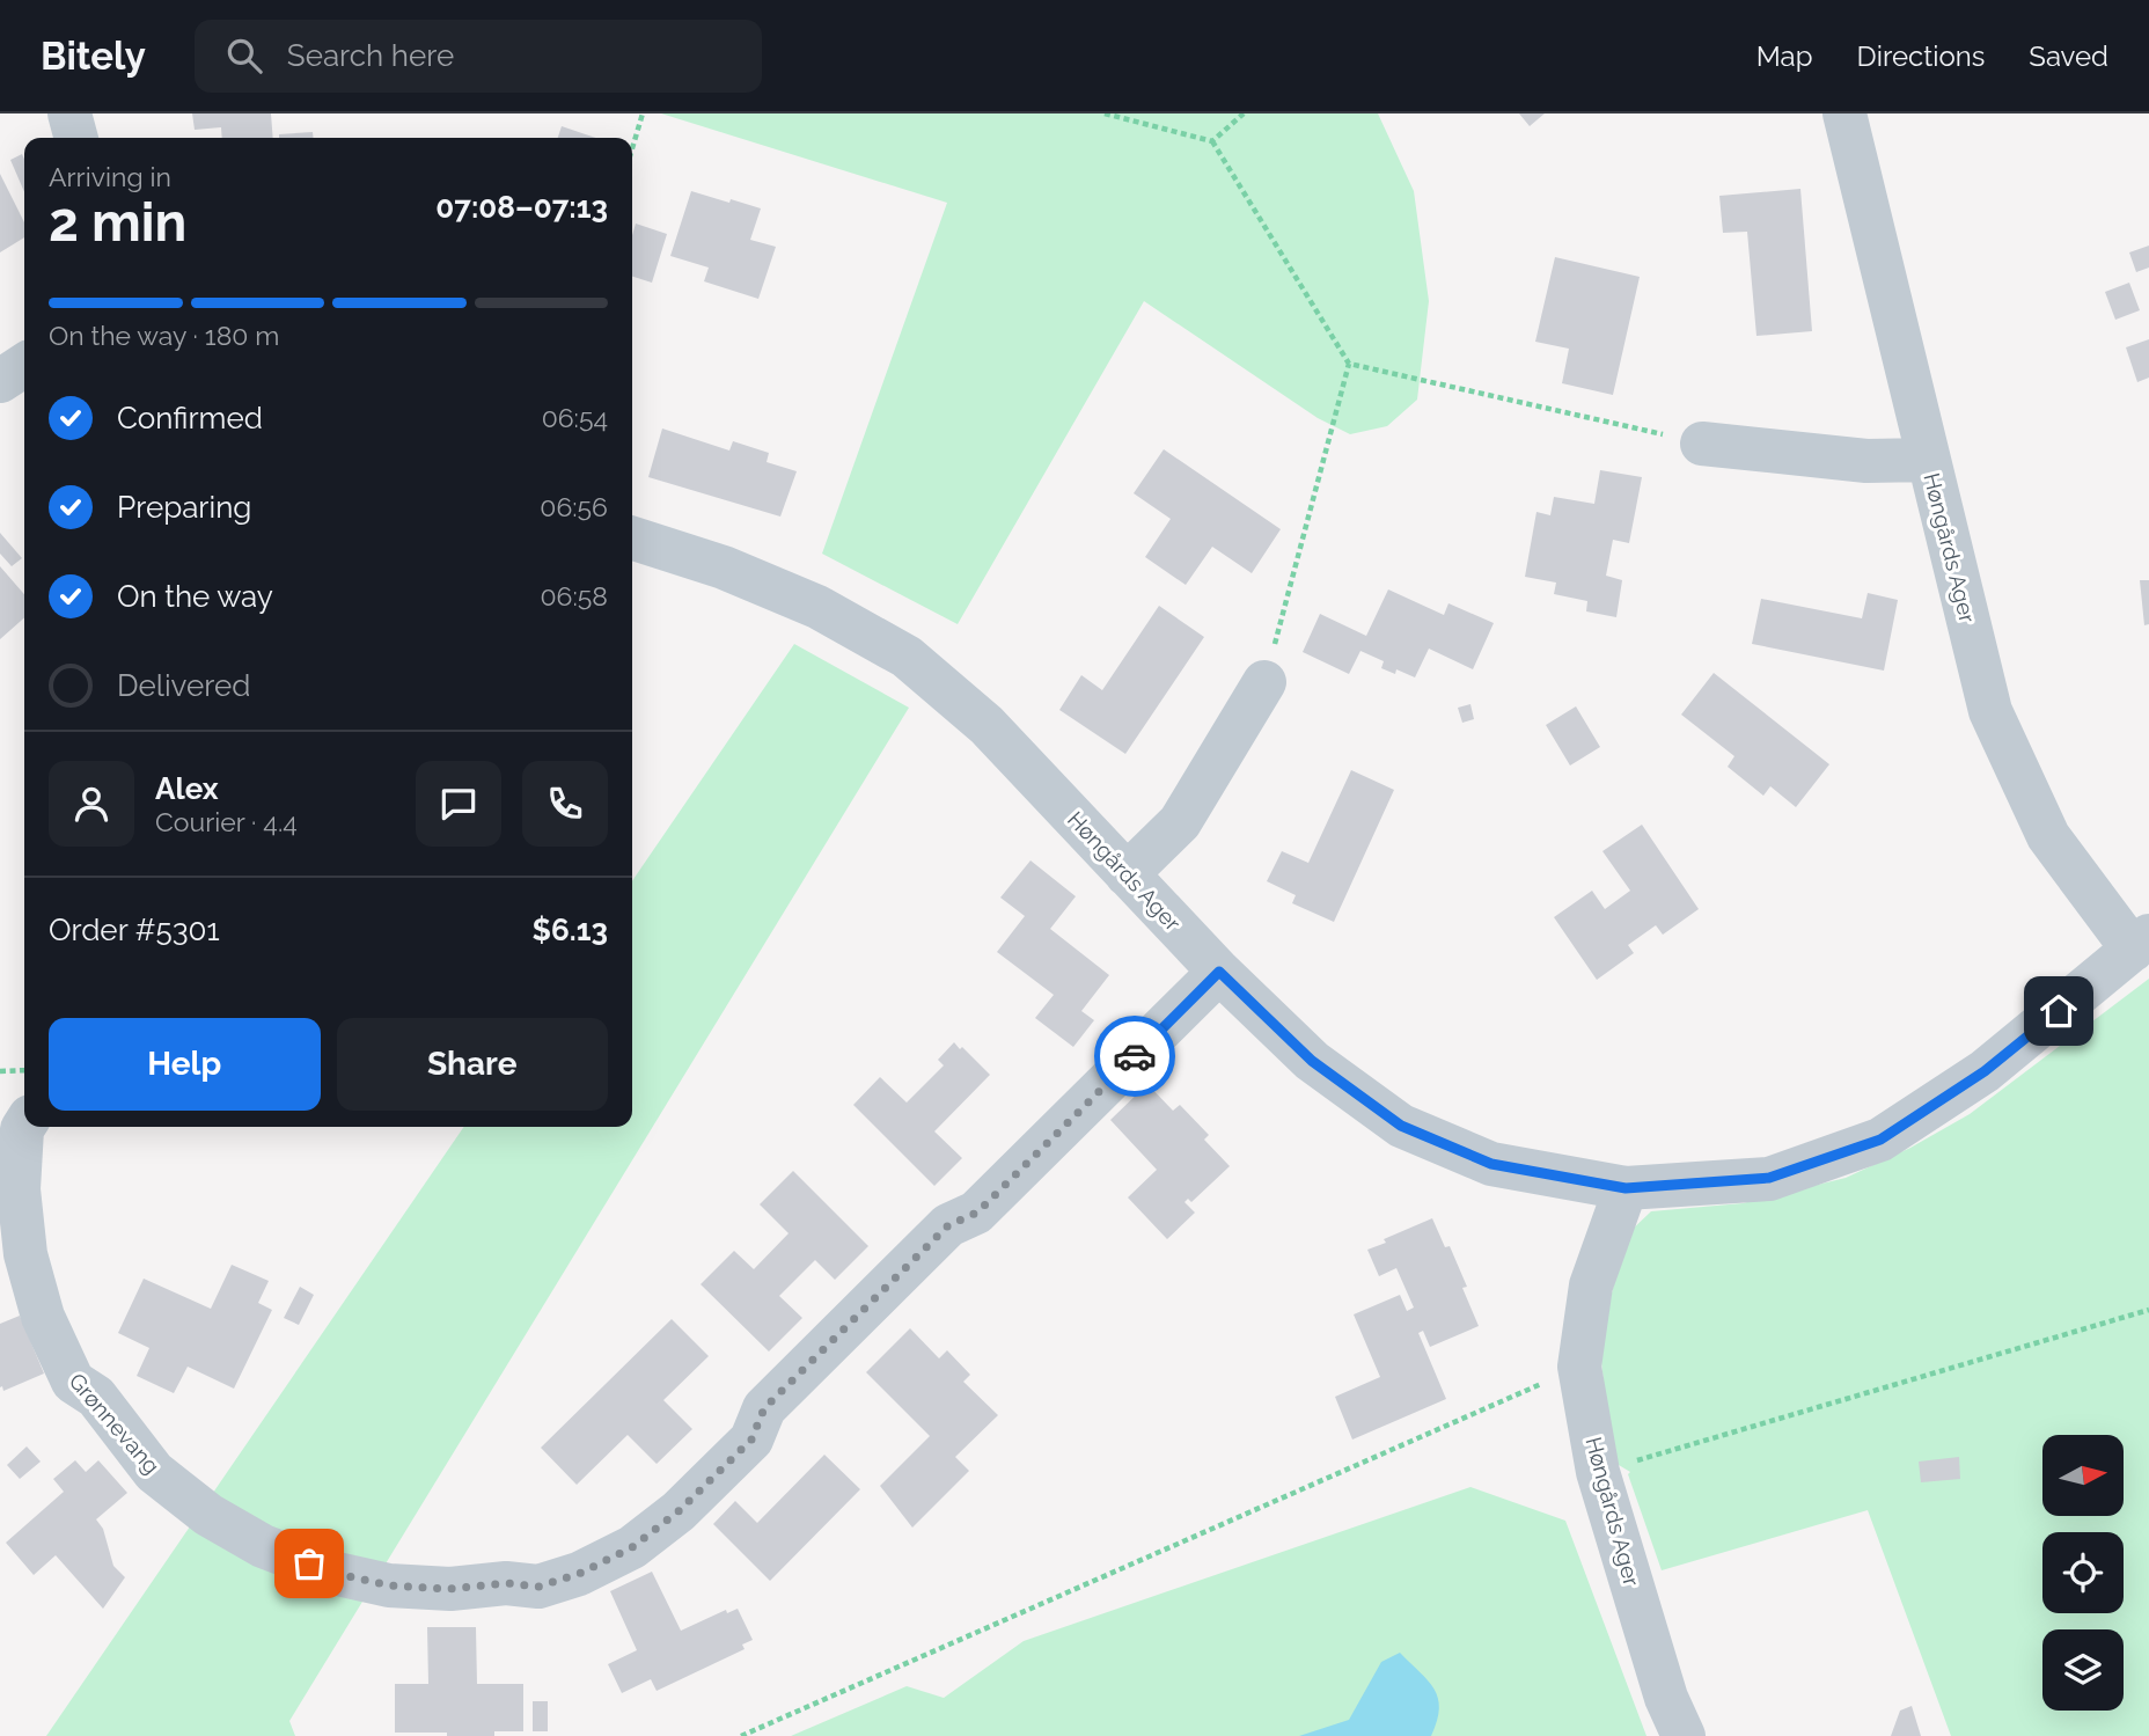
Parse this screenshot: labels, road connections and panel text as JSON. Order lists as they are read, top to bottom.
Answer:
{
  "streets": {
    "street": ["Høngårds Ager", "Grønnevang"]
  },
  "crossings": [
    ["Høngårds Ager", "Grønnevang"]
  ],
  "north": "right",
  "page": {
    "header": "Bitely",
    "search": "Search here",
    "nav": ["Map", "Directions", "Saved"],
    "heading": ["2 min", "Arriving in", "07:08–07:13"],
    "panel": [
      "Alex",
      "Courier · 4.4",
      "Order #5301",
      "$6.13"
    ],
    "bar": "On the way · 180 m",
    "list": [
      ["Confirmed", "06:54"],
      ["Preparing", "06:56"],
      ["On the way", "06:58"],
      "Delivered"
    ],
    "buttons": ["Help", "Share"]
  }
}
